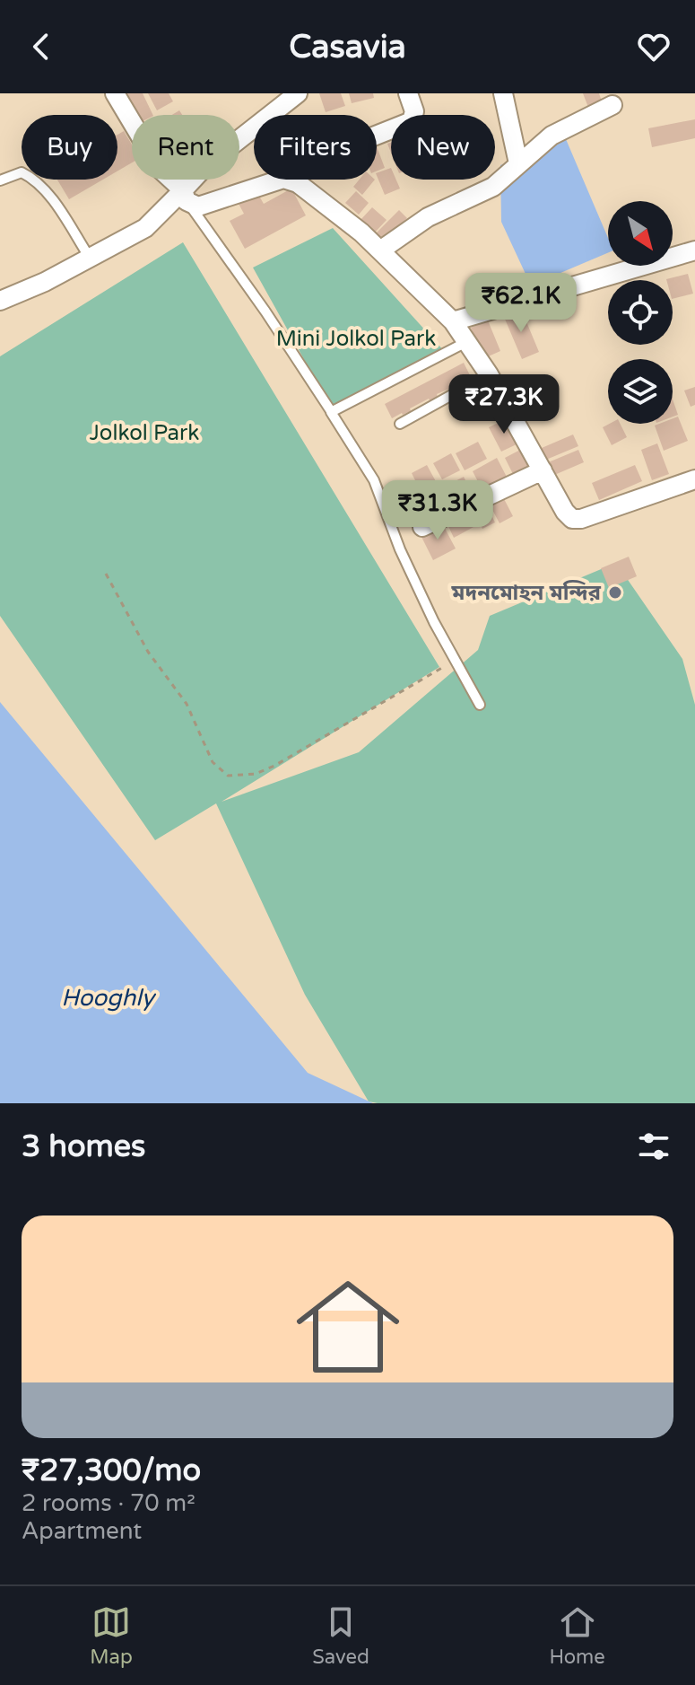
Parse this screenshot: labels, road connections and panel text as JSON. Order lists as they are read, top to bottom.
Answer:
{
  "water": ["Hooghly"],
  "parks": ["Mini Jolkol Park", "Jolkol Park"],
  "places": ["মদনমোহন মন্দির"],
  "north": "bottom right",
  "page": {
    "header": "Casavia",
    "chip": [
      "Buy",
      "Rent",
      "Filters",
      "New"
    ],
    "price": ["₹62.1K", "₹27.3K", "₹31.3K"],
    "heading": "3 homes",
    "list": [
      {
        "name": "₹27,300/mo",
        "note": "2 rooms · 70 m² · Apartment"
      }
    ],
    "tabs": ["Map", "Saved", "Home"]
  }
}
